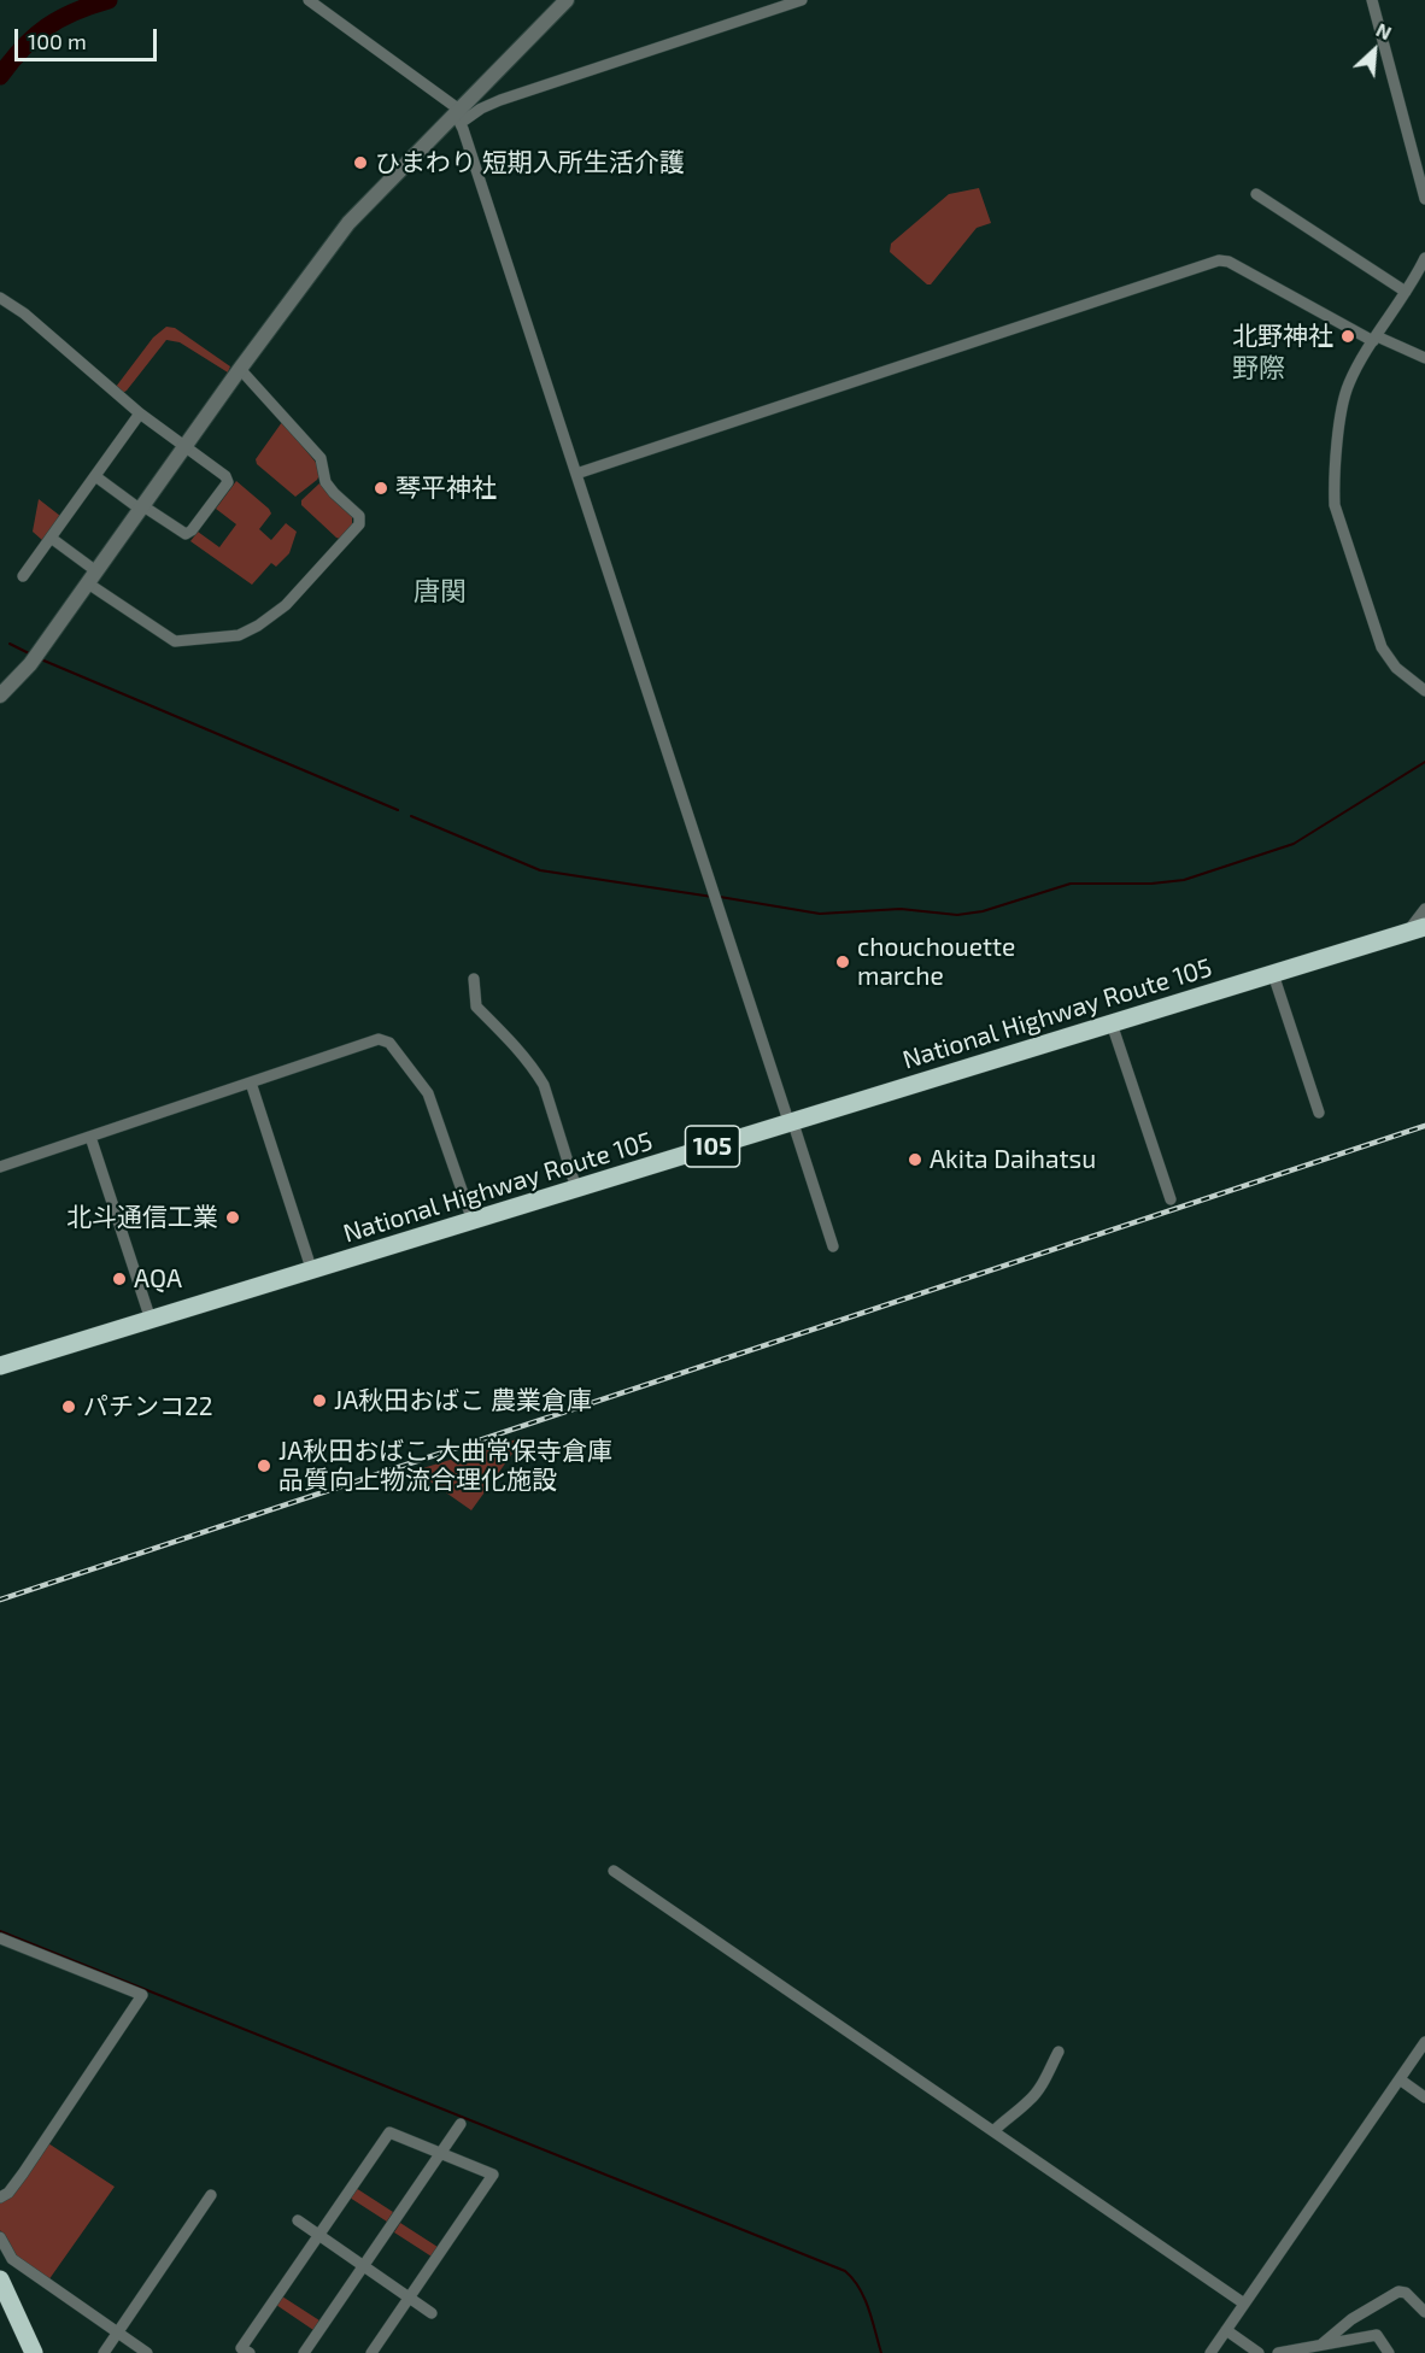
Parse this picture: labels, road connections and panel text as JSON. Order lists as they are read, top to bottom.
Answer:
{
  "streets": {
    "highway": ["National Highway Route 105", "105"]
  },
  "districts": ["野際", "唐関"],
  "places": [
    "ひまわり 短期入所生活介護",
    "北野神社",
    "琴平神社",
    "chouchouette marche",
    "Akita Daihatsu",
    "北斗通信工業",
    "AQA",
    "JA秋田おばこ 農業倉庫",
    "パチンコ22",
    "JA秋田おばこ 大曲常保寺倉庫 品質向上物流合理化施設"
  ],
  "scale_bar": "100 m",
  "north": "top right"
}
